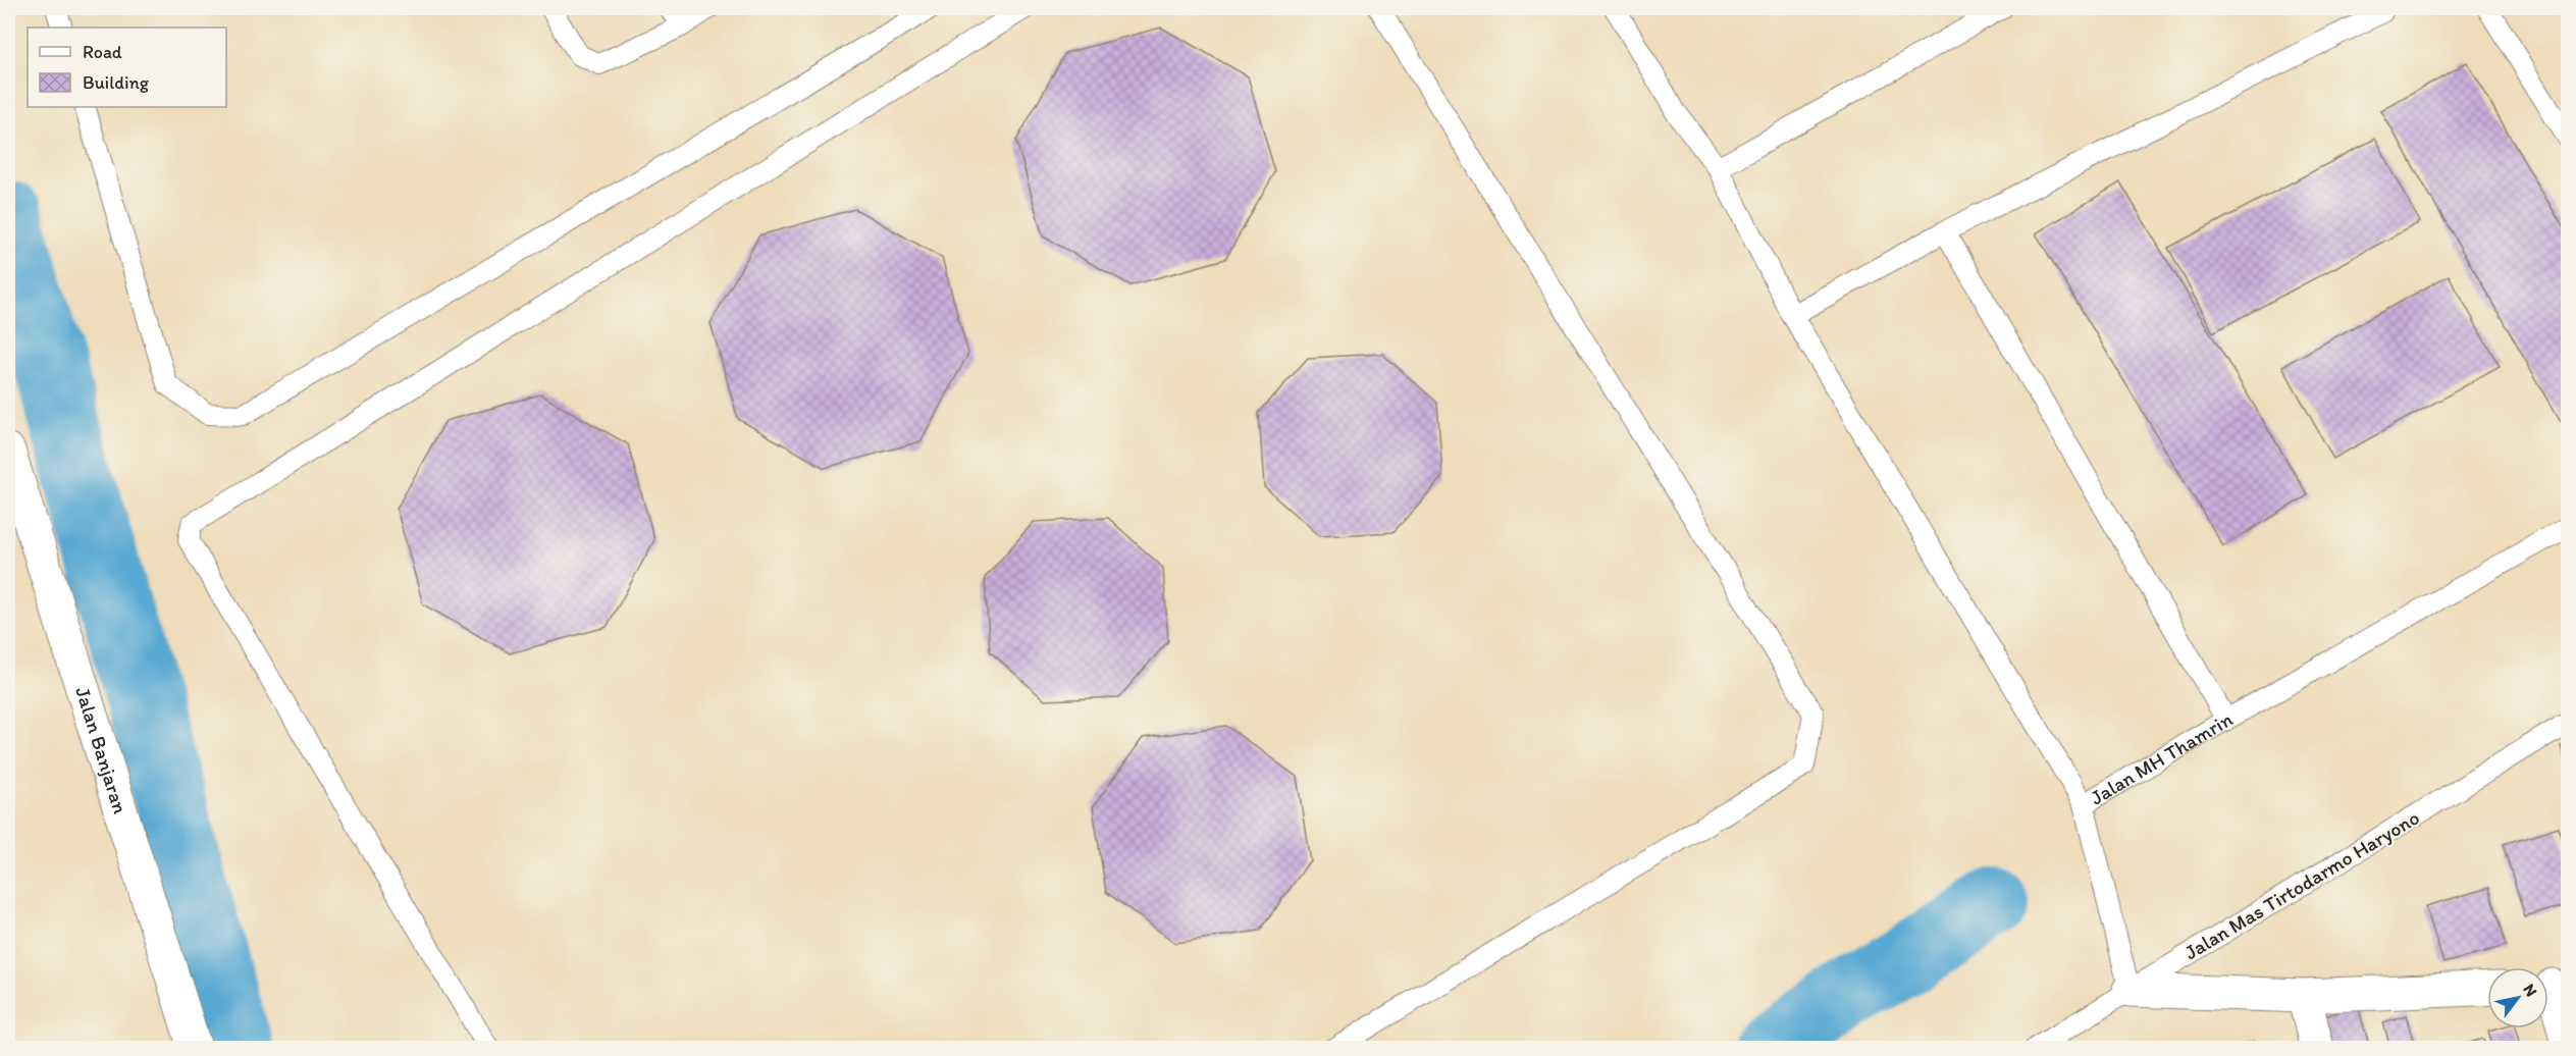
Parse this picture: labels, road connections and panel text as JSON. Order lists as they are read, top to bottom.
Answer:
{
  "streets": {
    "street": ["Jalan Banjaran"],
    "lane": ["Jalan MH Thamrin", "Jalan Mas Tirtodarmo Haryono"]
  },
  "crossings": [
    ["Jalan MH Thamrin", "Jalan Mas Tirtodarmo Haryono"]
  ],
  "legend": ["Road", "Building"],
  "north": "top right"
}
